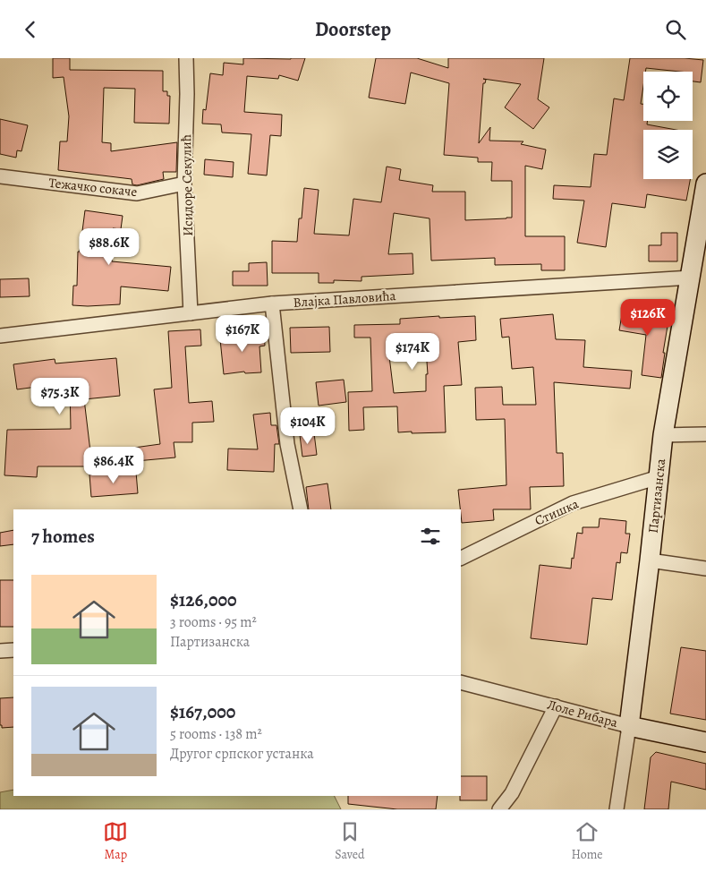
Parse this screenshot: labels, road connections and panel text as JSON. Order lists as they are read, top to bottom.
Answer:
{
  "streets": {
    "street": [
      "Исидоре Секулић",
      "Тежачко сокаче",
      "Влајка Павловића",
      "Партизанска",
      "Стишка",
      "Лоле Рибара"
    ]
  },
  "crossings": [
    ["Исидоре Секулић", "Тежачко сокаче"],
    ["Исидоре Секулић", "Влајка Павловића"],
    ["Влајка Павловића", "Партизанска"],
    ["Партизанска", "Стишка"],
    ["Партизанска", "Лоле Рибара"]
  ],
  "page": {
    "header": "Doorstep",
    "price": [
      "$88.6K",
      "$126K",
      "$167K",
      "$174K",
      "$75.3K",
      "$104K",
      "$86.4K"
    ],
    "heading": "7 homes",
    "list": [
      {
        "name": "$126,000",
        "note": "3 rooms · 95 m² · Партизанска"
      },
      {
        "name": "$167,000",
        "note": "5 rooms · 138 m² · Другог српског устанка"
      }
    ],
    "tabs": ["Map", "Saved", "Home"]
  }
}
